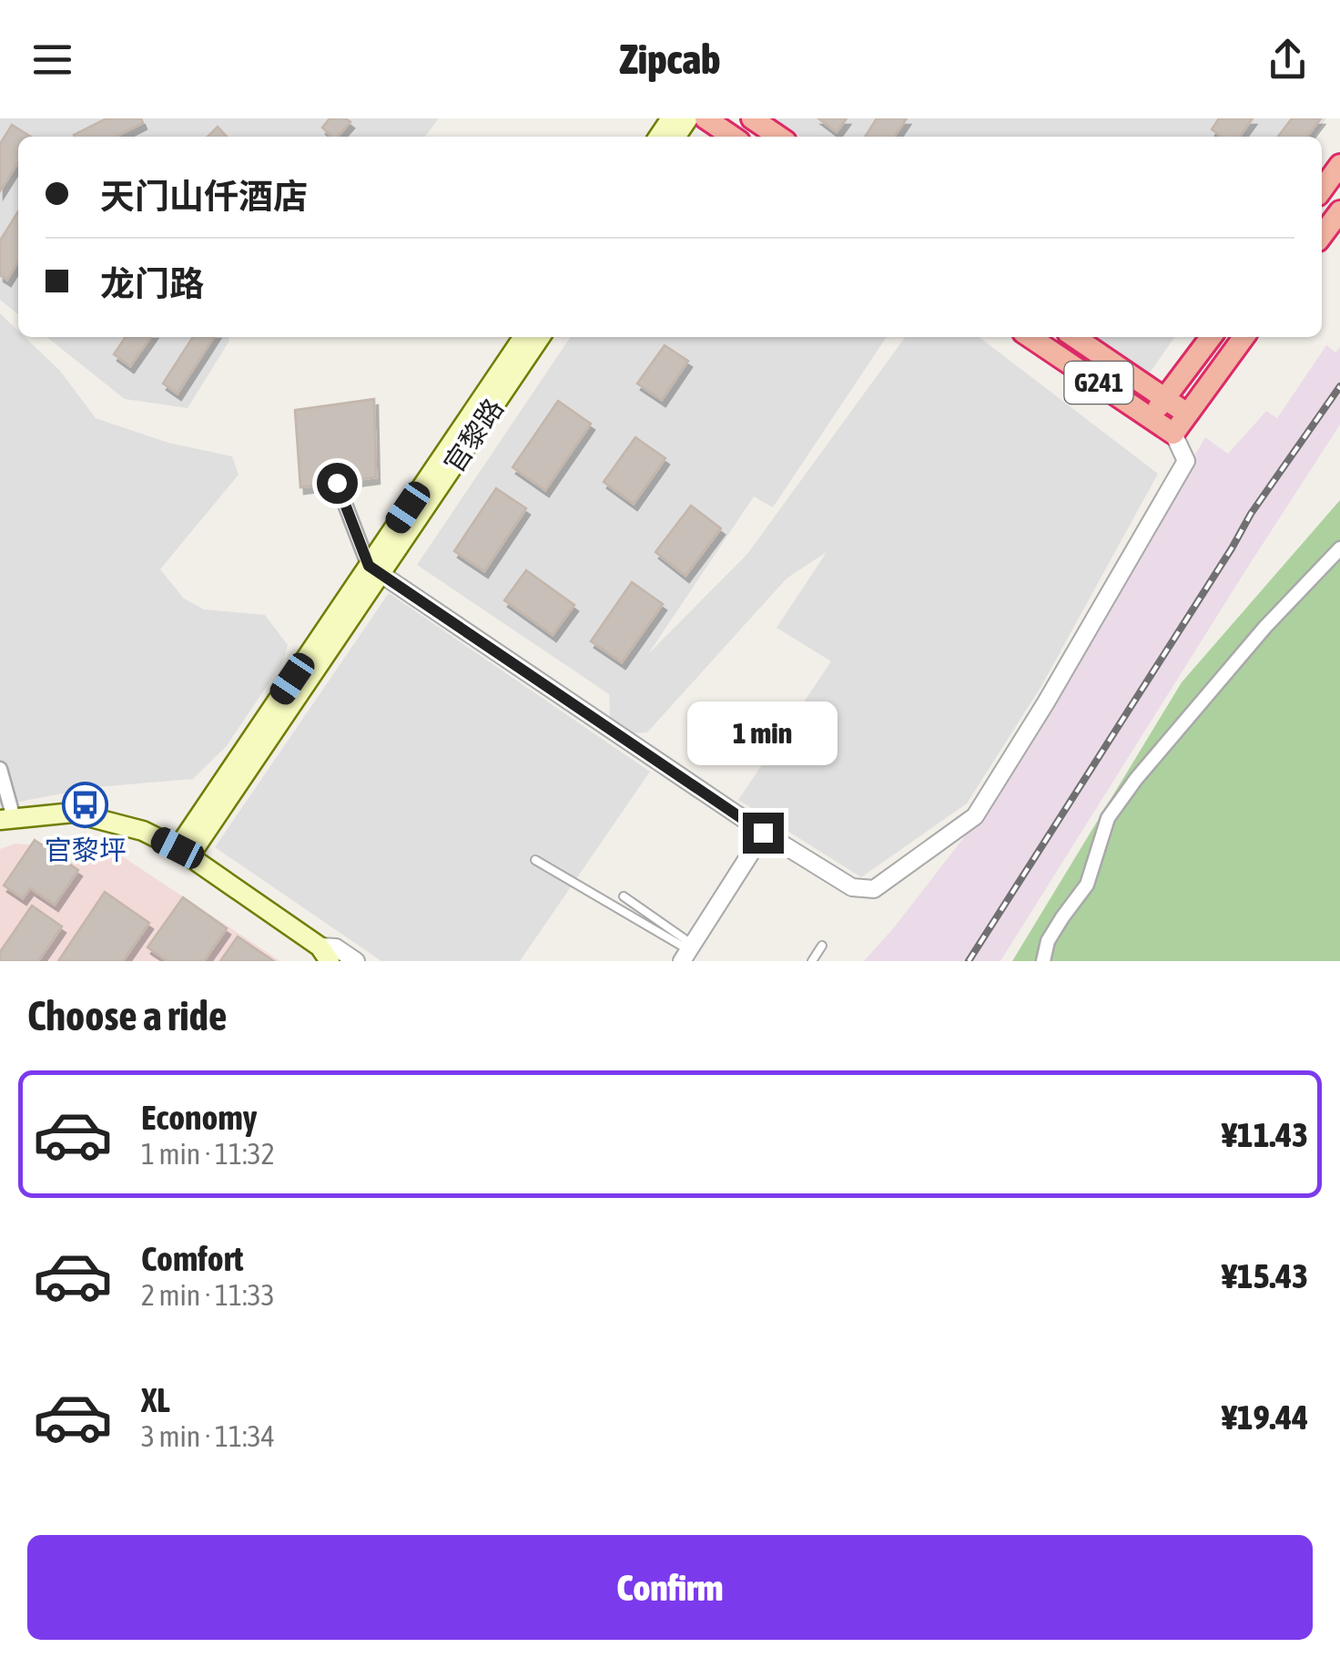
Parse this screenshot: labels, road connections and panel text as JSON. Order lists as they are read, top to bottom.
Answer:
{
  "streets": {
    "highway": ["G241"],
    "main road": ["官黎路"]
  },
  "places": {
    "bus stop": ["官黎坪"]
  },
  "page": {
    "header": "Zipcab",
    "banner": ["天门山仟酒店", "龙门路"],
    "bubble": "1 min",
    "heading": "Choose a ride",
    "list": [
      {
        "name": "Economy",
        "note": "1 min · 11:32",
        "value": "¥11.43"
      },
      {
        "name": "Comfort",
        "note": "2 min · 11:33",
        "value": "¥15.43"
      },
      {
        "name": "XL",
        "note": "3 min · 11:34",
        "value": "¥19.44"
      }
    ],
    "buttons": "Confirm"
  }
}
